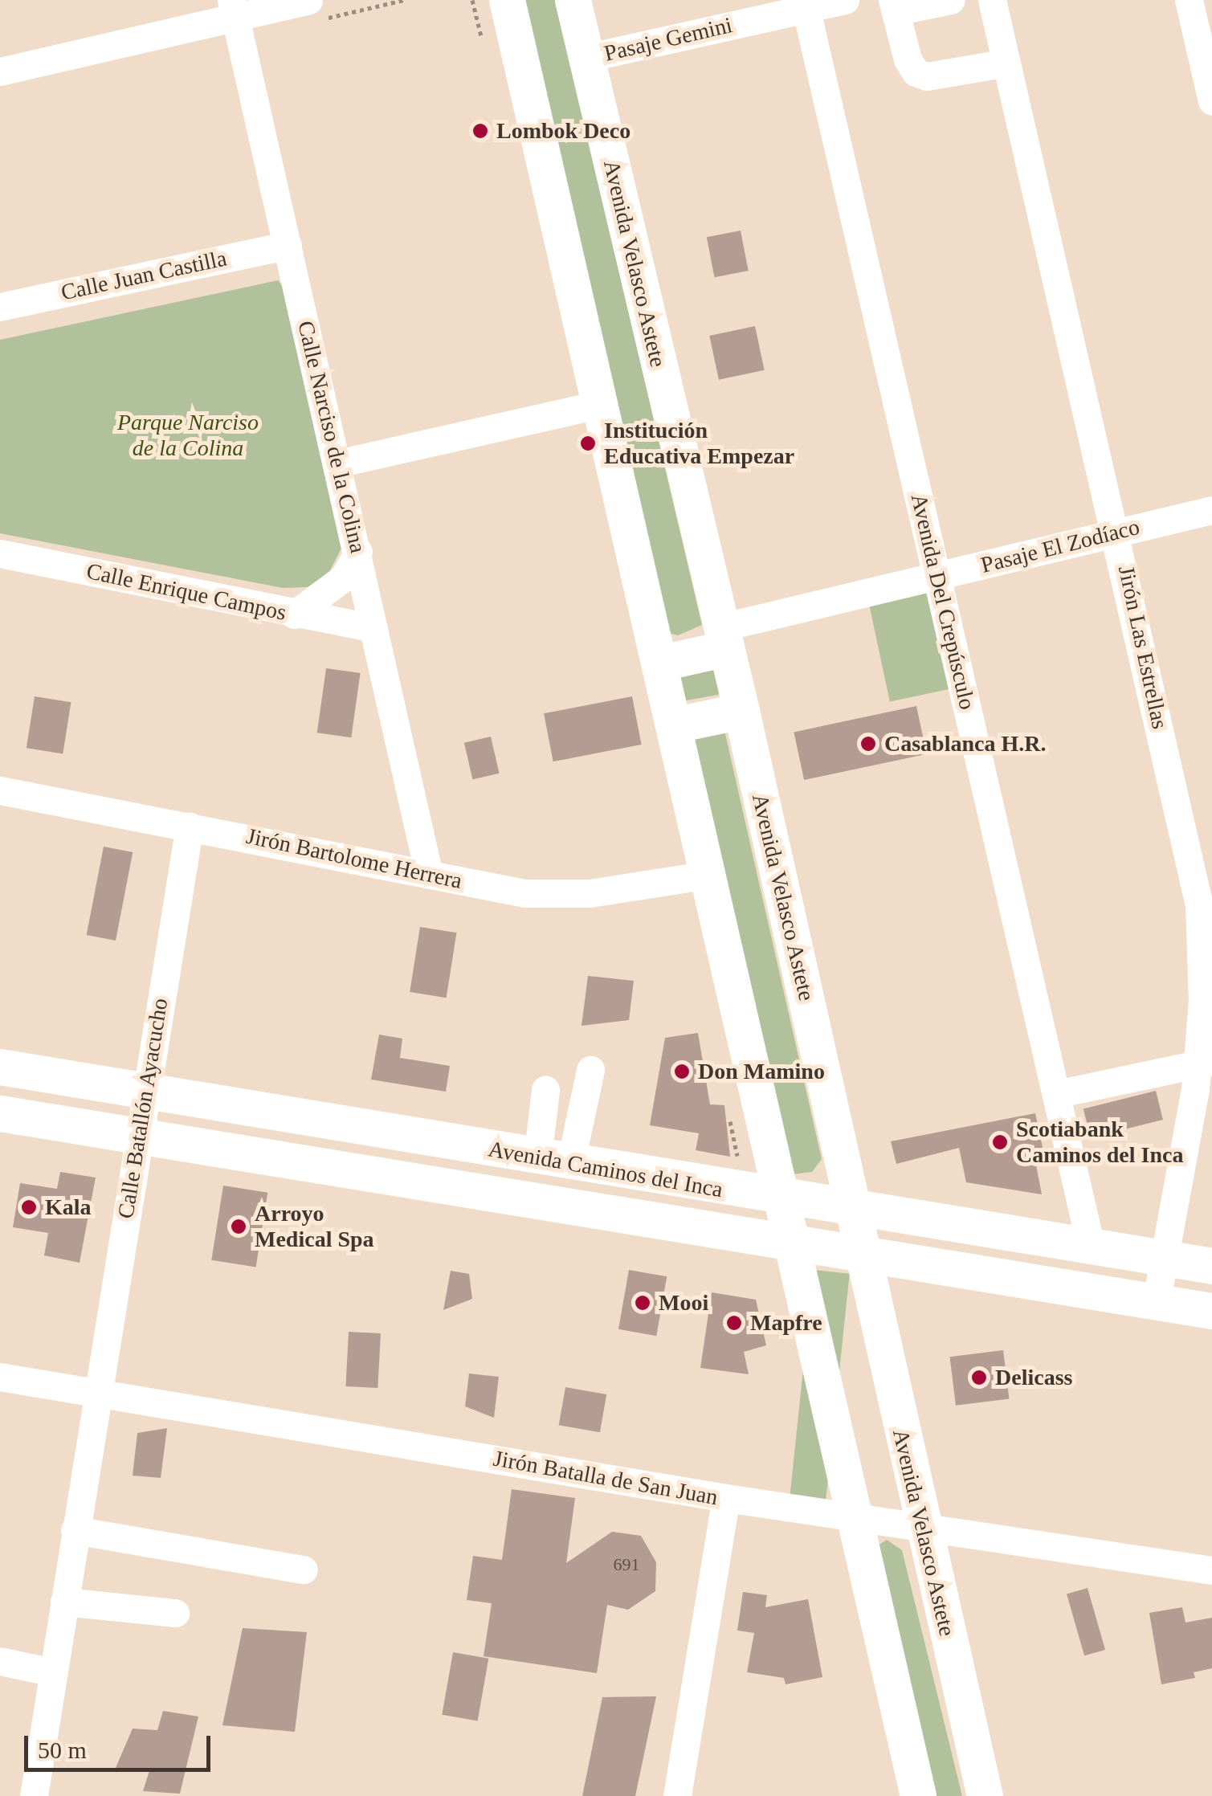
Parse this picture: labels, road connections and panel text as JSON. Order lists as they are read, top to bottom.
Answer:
{
  "streets": {
    "main road": ["Avenida Velasco Astete", "Avenida Caminos del Inca"],
    "street": [
      "Pasaje Gemini",
      "Calle Juan Castilla",
      "Calle Narciso de la Colina",
      "Pasaje El Zodíaco",
      "Calle Enrique Campos",
      "Avenida Del Crepúsculo",
      "Jirón Las Estrellas",
      "Jirón Bartolome Herrera",
      "Calle Batallón Ayacucho",
      "Jirón Batalla de San Juan"
    ]
  },
  "crossings": [
    ["Pasaje Gemini", "Avenida Velasco Astete"],
    ["Pasaje Gemini", "Avenida Del Crepúsculo"],
    ["Avenida Velasco Astete", "Pasaje El Zodíaco"],
    ["Avenida Velasco Astete", "Avenida Caminos del Inca"],
    ["Avenida Velasco Astete", "Jirón Batalla de San Juan"],
    ["Calle Juan Castilla", "Calle Narciso de la Colina"],
    ["Calle Narciso de la Colina", "Calle Enrique Campos"],
    ["Calle Narciso de la Colina", "Jirón Bartolome Herrera"],
    ["Pasaje El Zodíaco", "Avenida Del Crepúsculo"],
    ["Pasaje El Zodíaco", "Jirón Las Estrellas"],
    ["Avenida Del Crepúsculo", "Avenida Caminos del Inca"],
    ["Jirón Las Estrellas", "Avenida Caminos del Inca"],
    ["Jirón Bartolome Herrera", "Calle Batallón Ayacucho"],
    ["Calle Batallón Ayacucho", "Avenida Caminos del Inca"],
    ["Calle Batallón Ayacucho", "Jirón Batalla de San Juan"]
  ],
  "parks": ["Parque Narciso de la Colina"],
  "places": [
    "Lombok Deco",
    "Institución Educativa Empezar",
    "Casablanca H.R.",
    "Don Mamino",
    "Scotiabank Caminos del Inca",
    "Kala",
    "Arroyo Medical Spa",
    "Mooi",
    "Mapfre",
    "Delicass"
  ],
  "house_numbers": ["691"],
  "scale_bar": "50 m"
}
